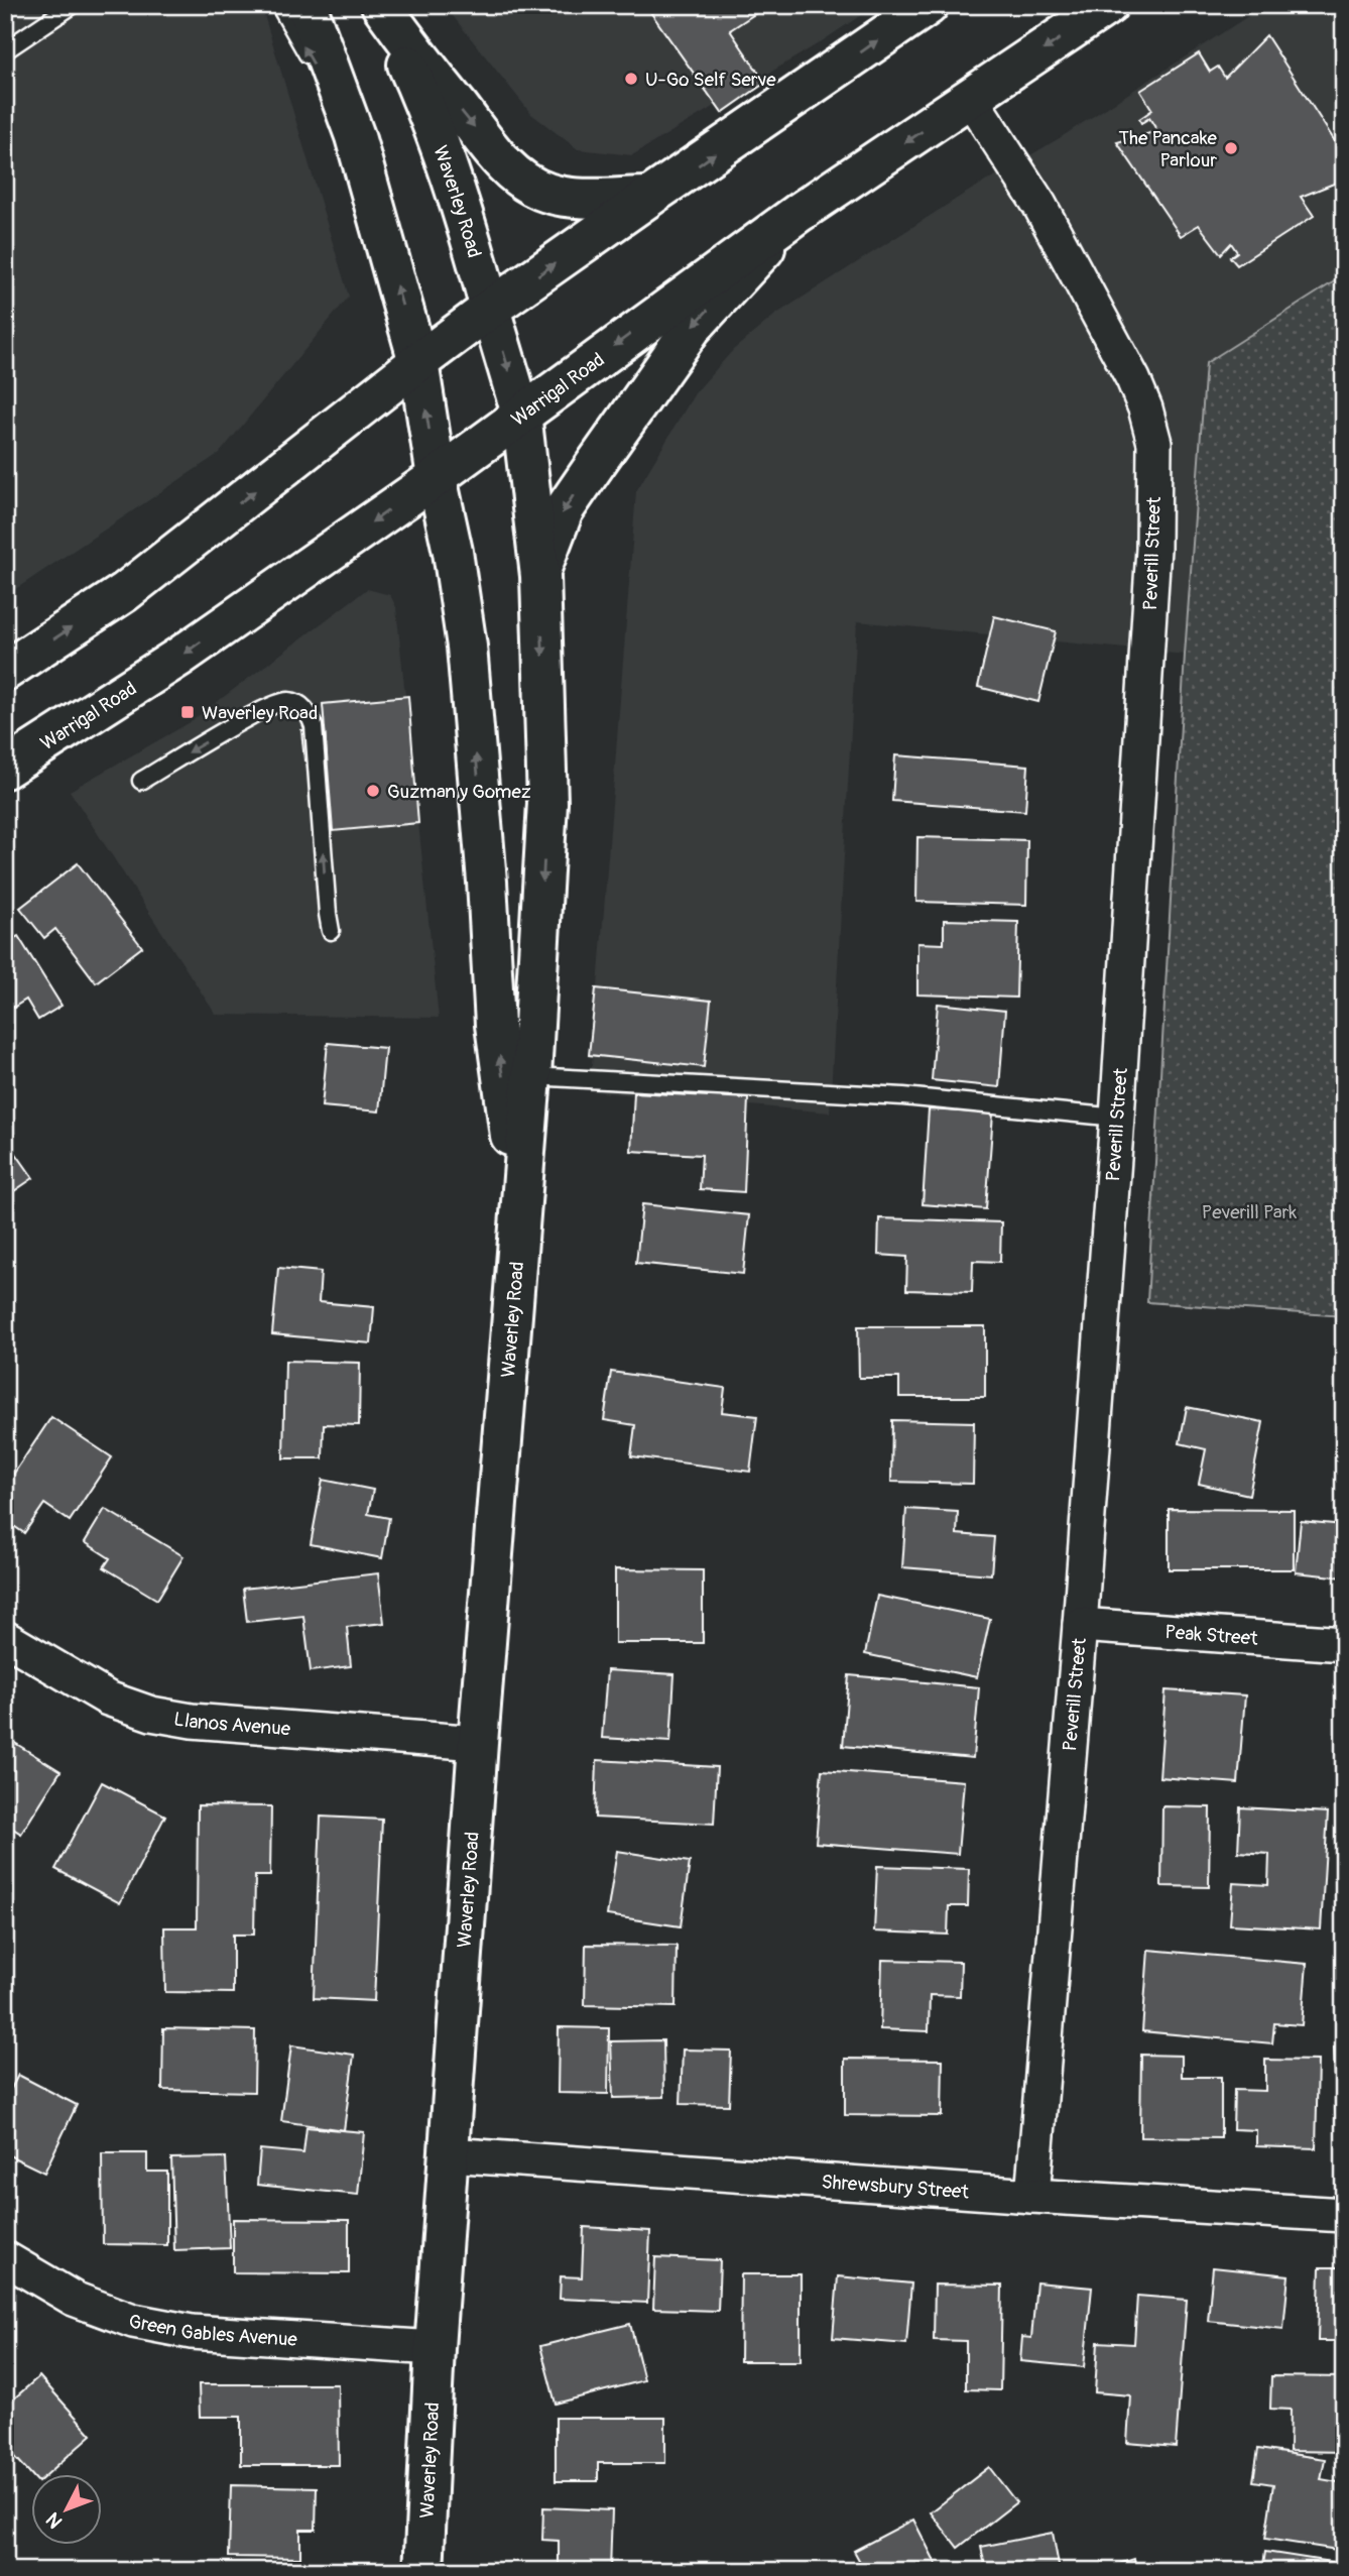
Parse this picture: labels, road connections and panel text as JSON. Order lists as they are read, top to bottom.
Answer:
{
  "streets": {
    "main road": ["Waverley Road", "Warrigal Road"],
    "street": [
      "Peverill Street",
      "Peak Street",
      "Llanos Avenue",
      "Shrewsbury Street",
      "Green Gables Avenue"
    ]
  },
  "crossings": [
    ["Waverley Road", "Warrigal Road"],
    ["Waverley Road", "Llanos Avenue"],
    ["Waverley Road", "Shrewsbury Street"],
    ["Waverley Road", "Green Gables Avenue"],
    ["Warrigal Road", "Peverill Street"],
    ["Peverill Street", "Peak Street"],
    ["Peverill Street", "Shrewsbury Street"]
  ],
  "parks": ["Peverill Park"],
  "places": {
    "other": ["U-Go Self Serve", "The Pancake Parlour", "Guzman y Gomez"],
    "transit": ["Waverley Road"]
  },
  "north": "bottom left"
}
